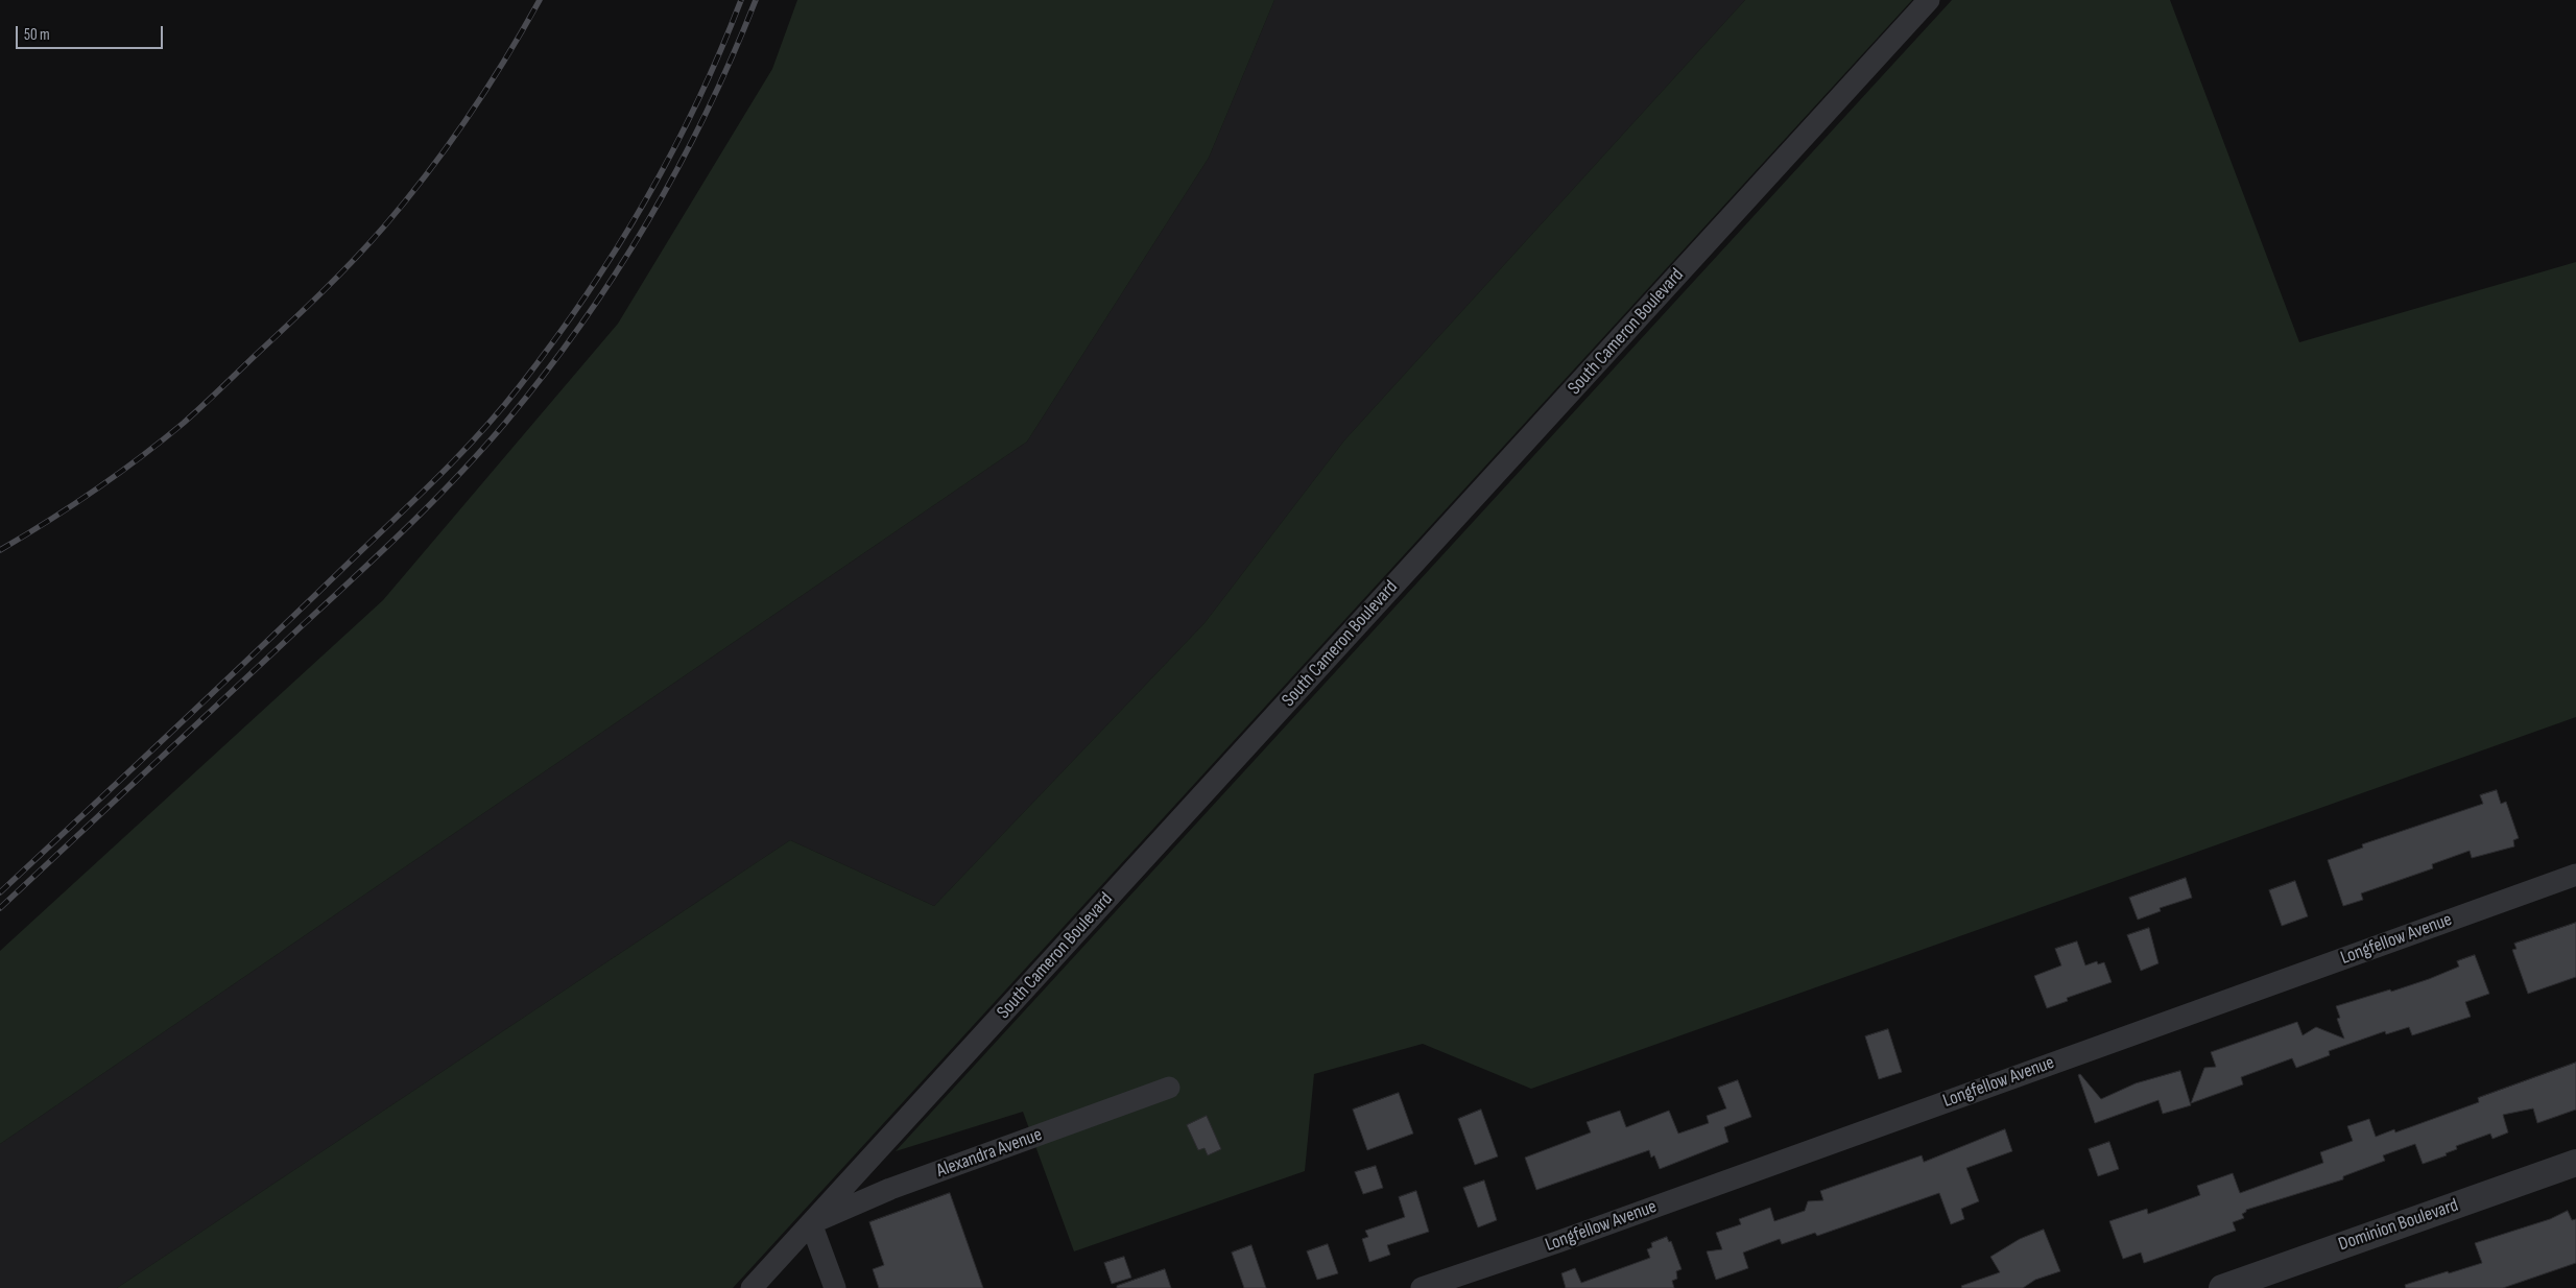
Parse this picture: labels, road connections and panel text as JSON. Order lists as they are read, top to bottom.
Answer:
{
  "streets": {
    "street": [
      "South Cameron Boulevard",
      "Longfellow Avenue",
      "Alexandra Avenue",
      "Dominion Boulevard"
    ]
  },
  "crossings": [
    ["South Cameron Boulevard", "Alexandra Avenue"]
  ],
  "scale_bar": "50 m"
}
